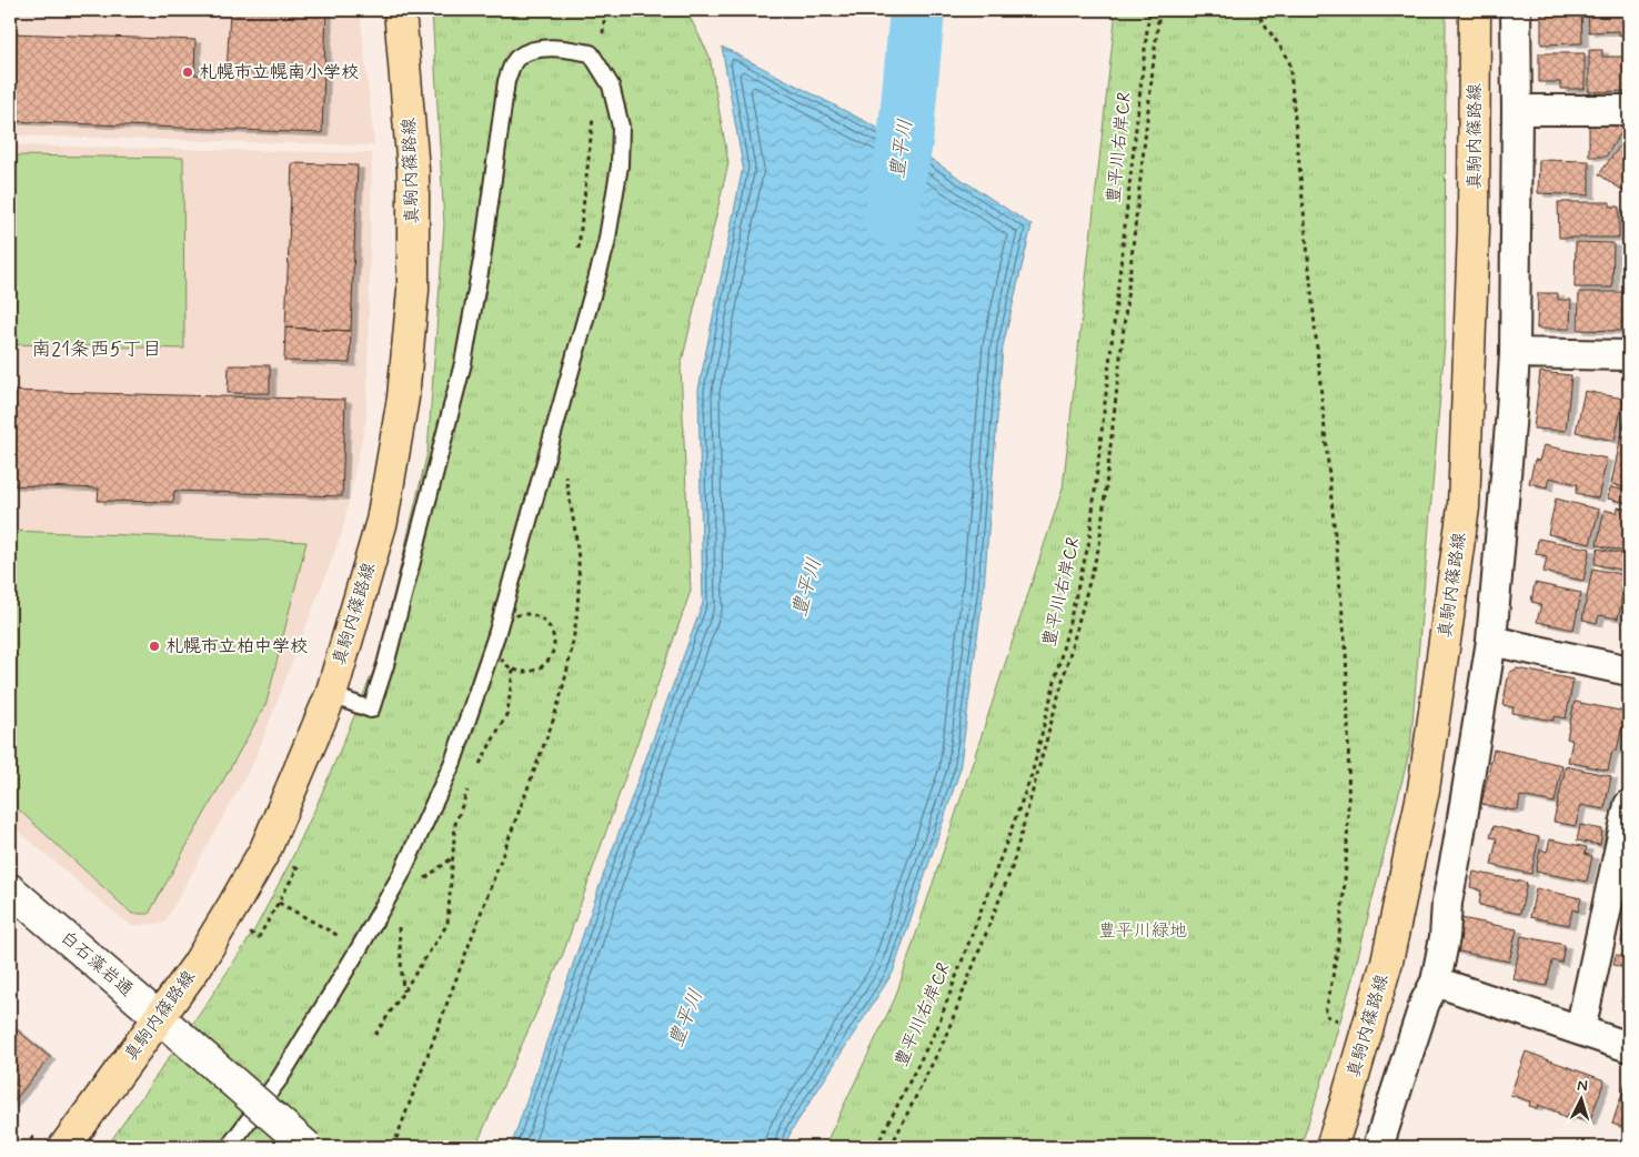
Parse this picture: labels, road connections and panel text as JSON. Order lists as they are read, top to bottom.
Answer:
{
  "streets": {
    "main road": ["真駒内篠路線", "白石藻岩通"],
    "path": ["豊平川右岸CR"]
  },
  "crossings": [
    ["真駒内篠路線", "白石藻岩通"]
  ],
  "districts": ["南21条西5丁目"],
  "water": ["豊平川"],
  "parks": ["豊平川緑地"],
  "places": ["札幌市立幌南小学校", "札幌市立柏中学校"],
  "north": "top"
}
